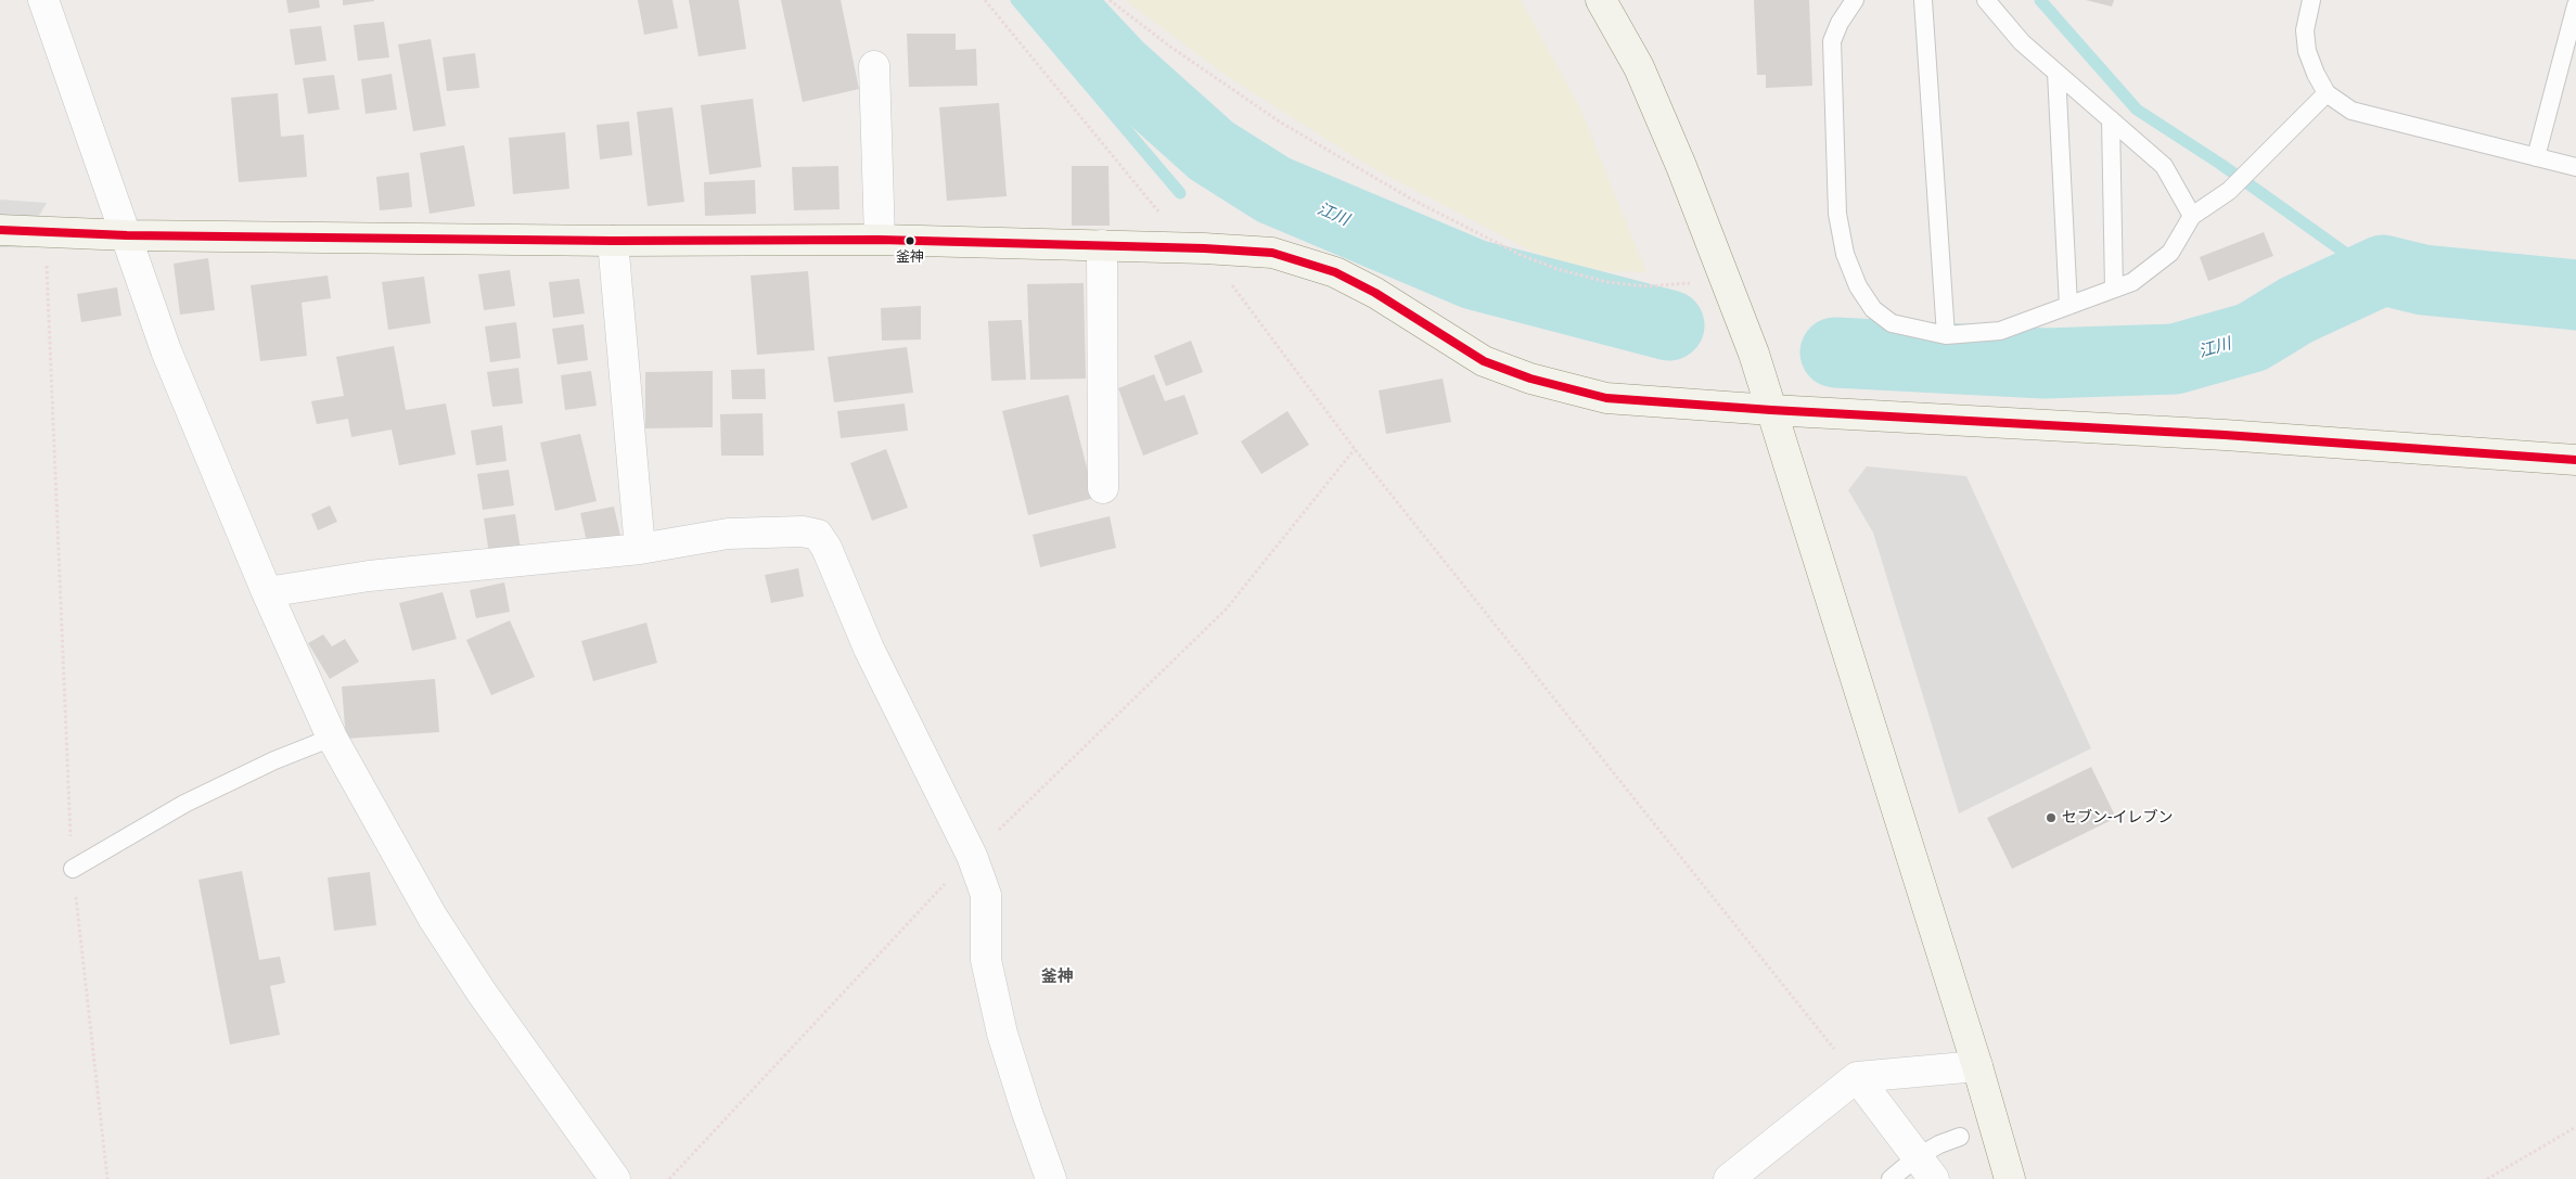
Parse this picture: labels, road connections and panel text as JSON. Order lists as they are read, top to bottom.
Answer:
{
  "districts": ["釜神"],
  "water": ["江川"],
  "places": ["釜神", "セブン-イレブン"]
}
